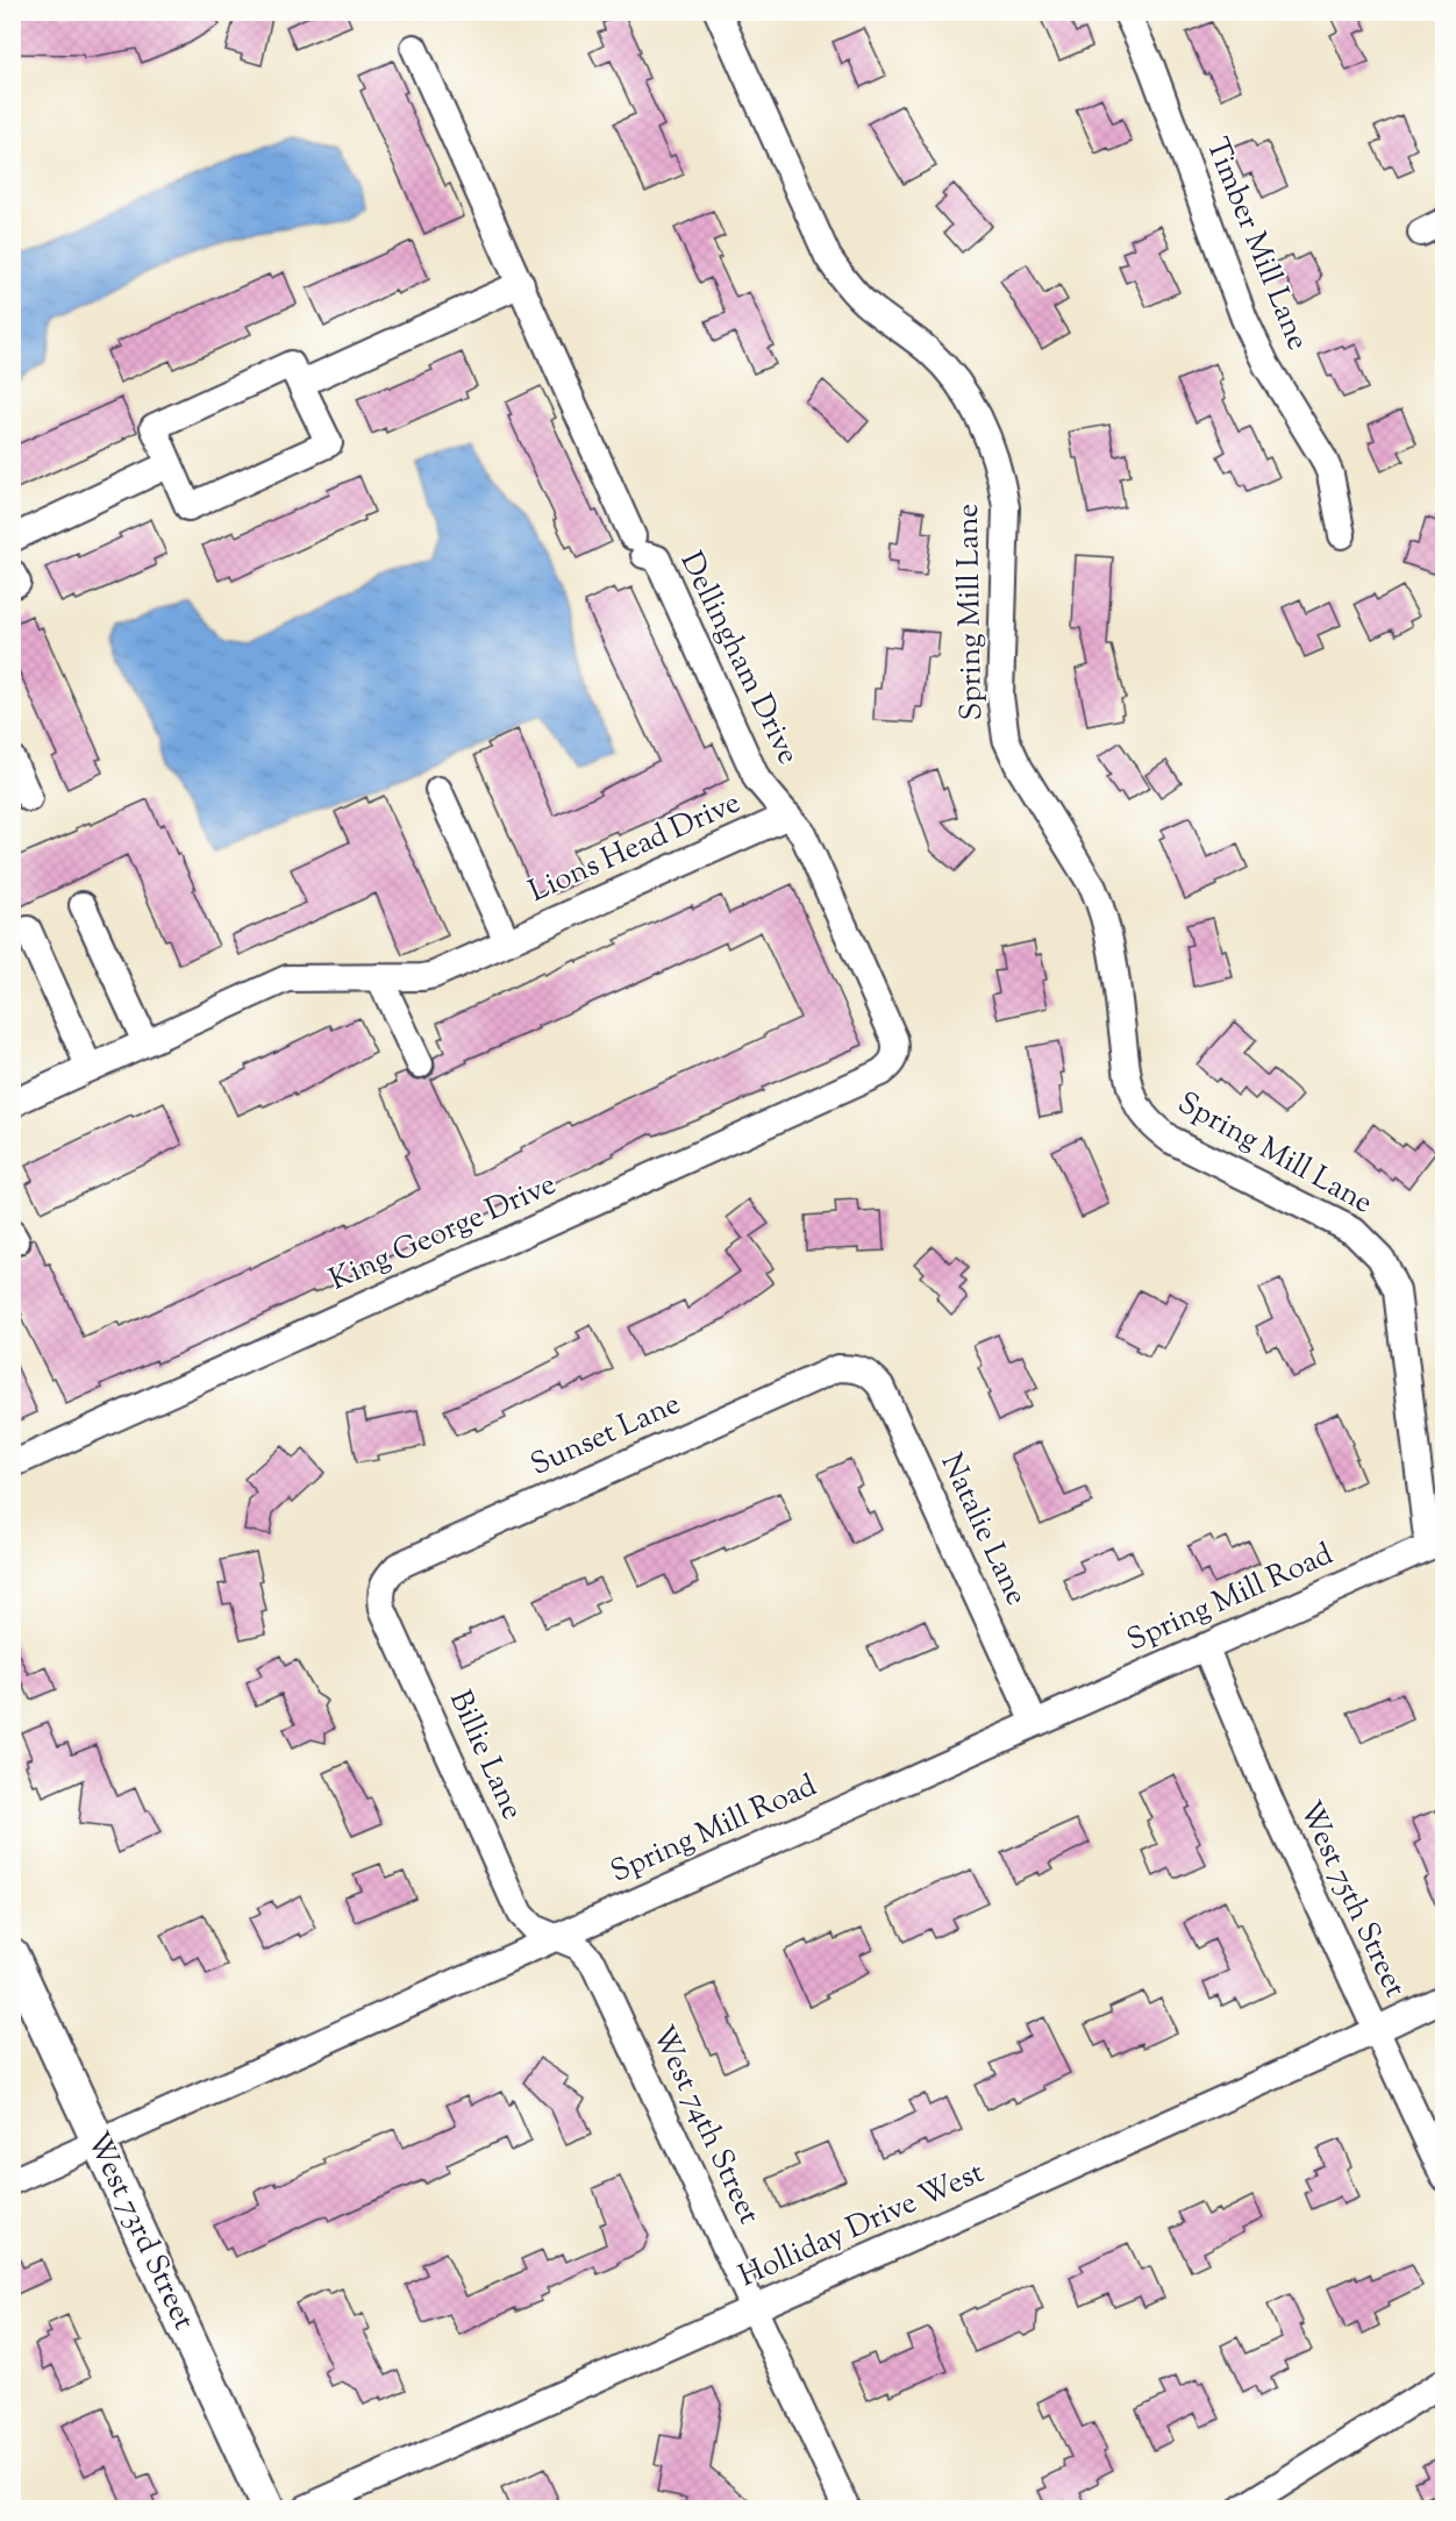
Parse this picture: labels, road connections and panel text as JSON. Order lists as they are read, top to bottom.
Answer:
{
  "streets": {
    "main road": ["West 73rd Street"],
    "street": [
      "Timber Mill Lane",
      "Spring Mill Lane",
      "Dellingham Drive",
      "Lions Head Drive",
      "King George Drive",
      "Sunset Lane",
      "Natalie Lane",
      "Spring Mill Road",
      "Billie Lane",
      "West 75th Street",
      "West 74th Street",
      "Holliday Drive West"
    ]
  },
  "crossings": [
    ["Spring Mill Lane", "Spring Mill Road"],
    ["Dellingham Drive", "Lions Head Drive"],
    ["Dellingham Drive", "King George Drive"],
    ["Sunset Lane", "Natalie Lane"],
    ["Sunset Lane", "Billie Lane"],
    ["Natalie Lane", "Spring Mill Road"],
    ["Spring Mill Road", "Billie Lane"],
    ["Spring Mill Road", "West 75th Street"],
    ["Spring Mill Road", "West 74th Street"],
    ["Spring Mill Road", "West 73rd Street"],
    ["Billie Lane", "West 74th Street"],
    ["West 75th Street", "Holliday Drive West"],
    ["West 74th Street", "Holliday Drive West"]
  ]
}
